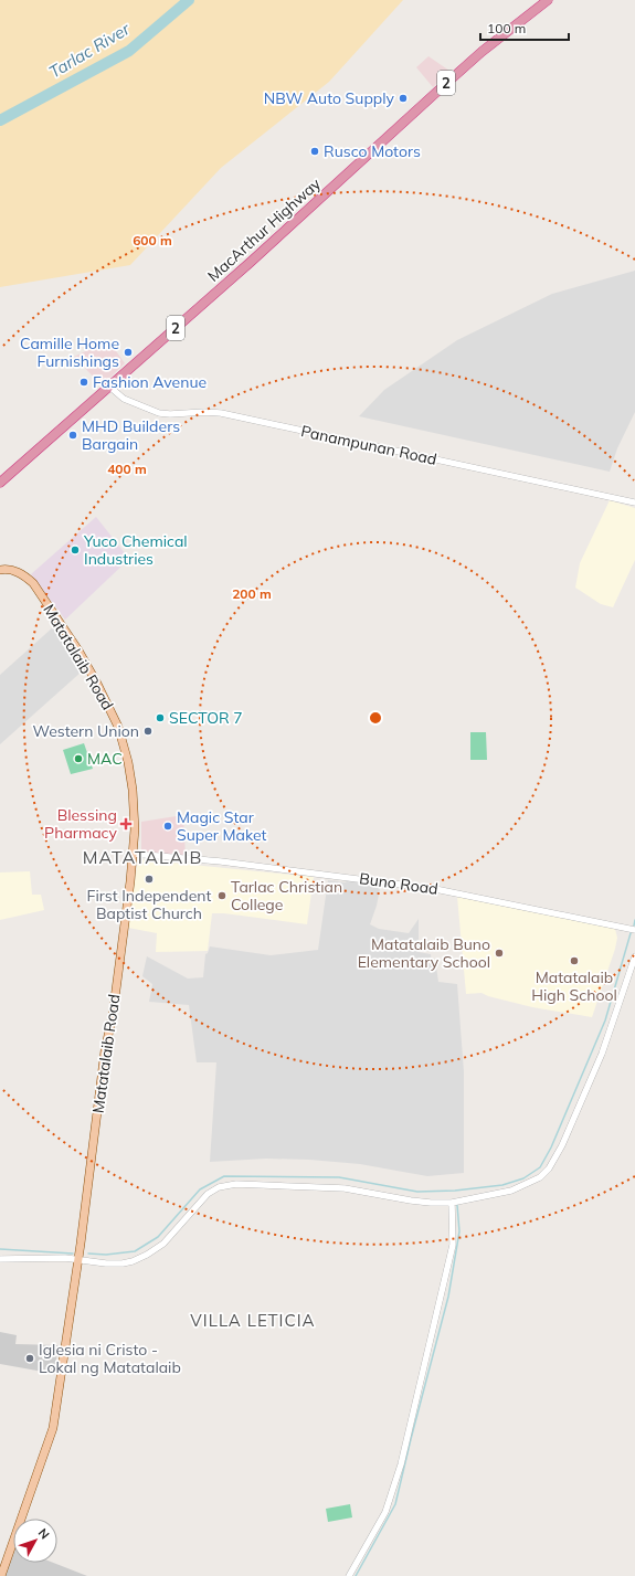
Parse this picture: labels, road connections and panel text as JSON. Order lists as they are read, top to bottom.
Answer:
{
  "streets": {
    "highway": ["2", "MacArthur Highway"],
    "main road": ["Matatalaib Road"],
    "street": ["Panampunan Road", "Buno Road"]
  },
  "crossings": [
    ["MacArthur Highway", "Panampunan Road"],
    ["Matatalaib Road", "Buno Road"]
  ],
  "districts": ["MATATALAIB", "VILLA LETICIA"],
  "water": ["Tarlac River"],
  "places": {
    "other": [
      "NBW Auto Supply",
      "Rusco Motors",
      "Camille Home Furnishings",
      "Fashion Avenue",
      "MHD Builders Bargain",
      "Yuco Chemical Industries",
      "SECTOR 7",
      "Western Union",
      "MAC",
      "Magic Star Super Maket",
      "First Independent Baptist Church",
      "Tarlac Christian College",
      "Matatalaib Buno Elementary School",
      "Matatalaib High School",
      "Iglesia ni Cristo - Lokal ng Matatalaib"
    ],
    "health": ["Blessing Pharmacy"]
  },
  "scale_bar": "100 m",
  "north": "top right",
  "rings": ["600 m", "400 m", "200 m"]
}
